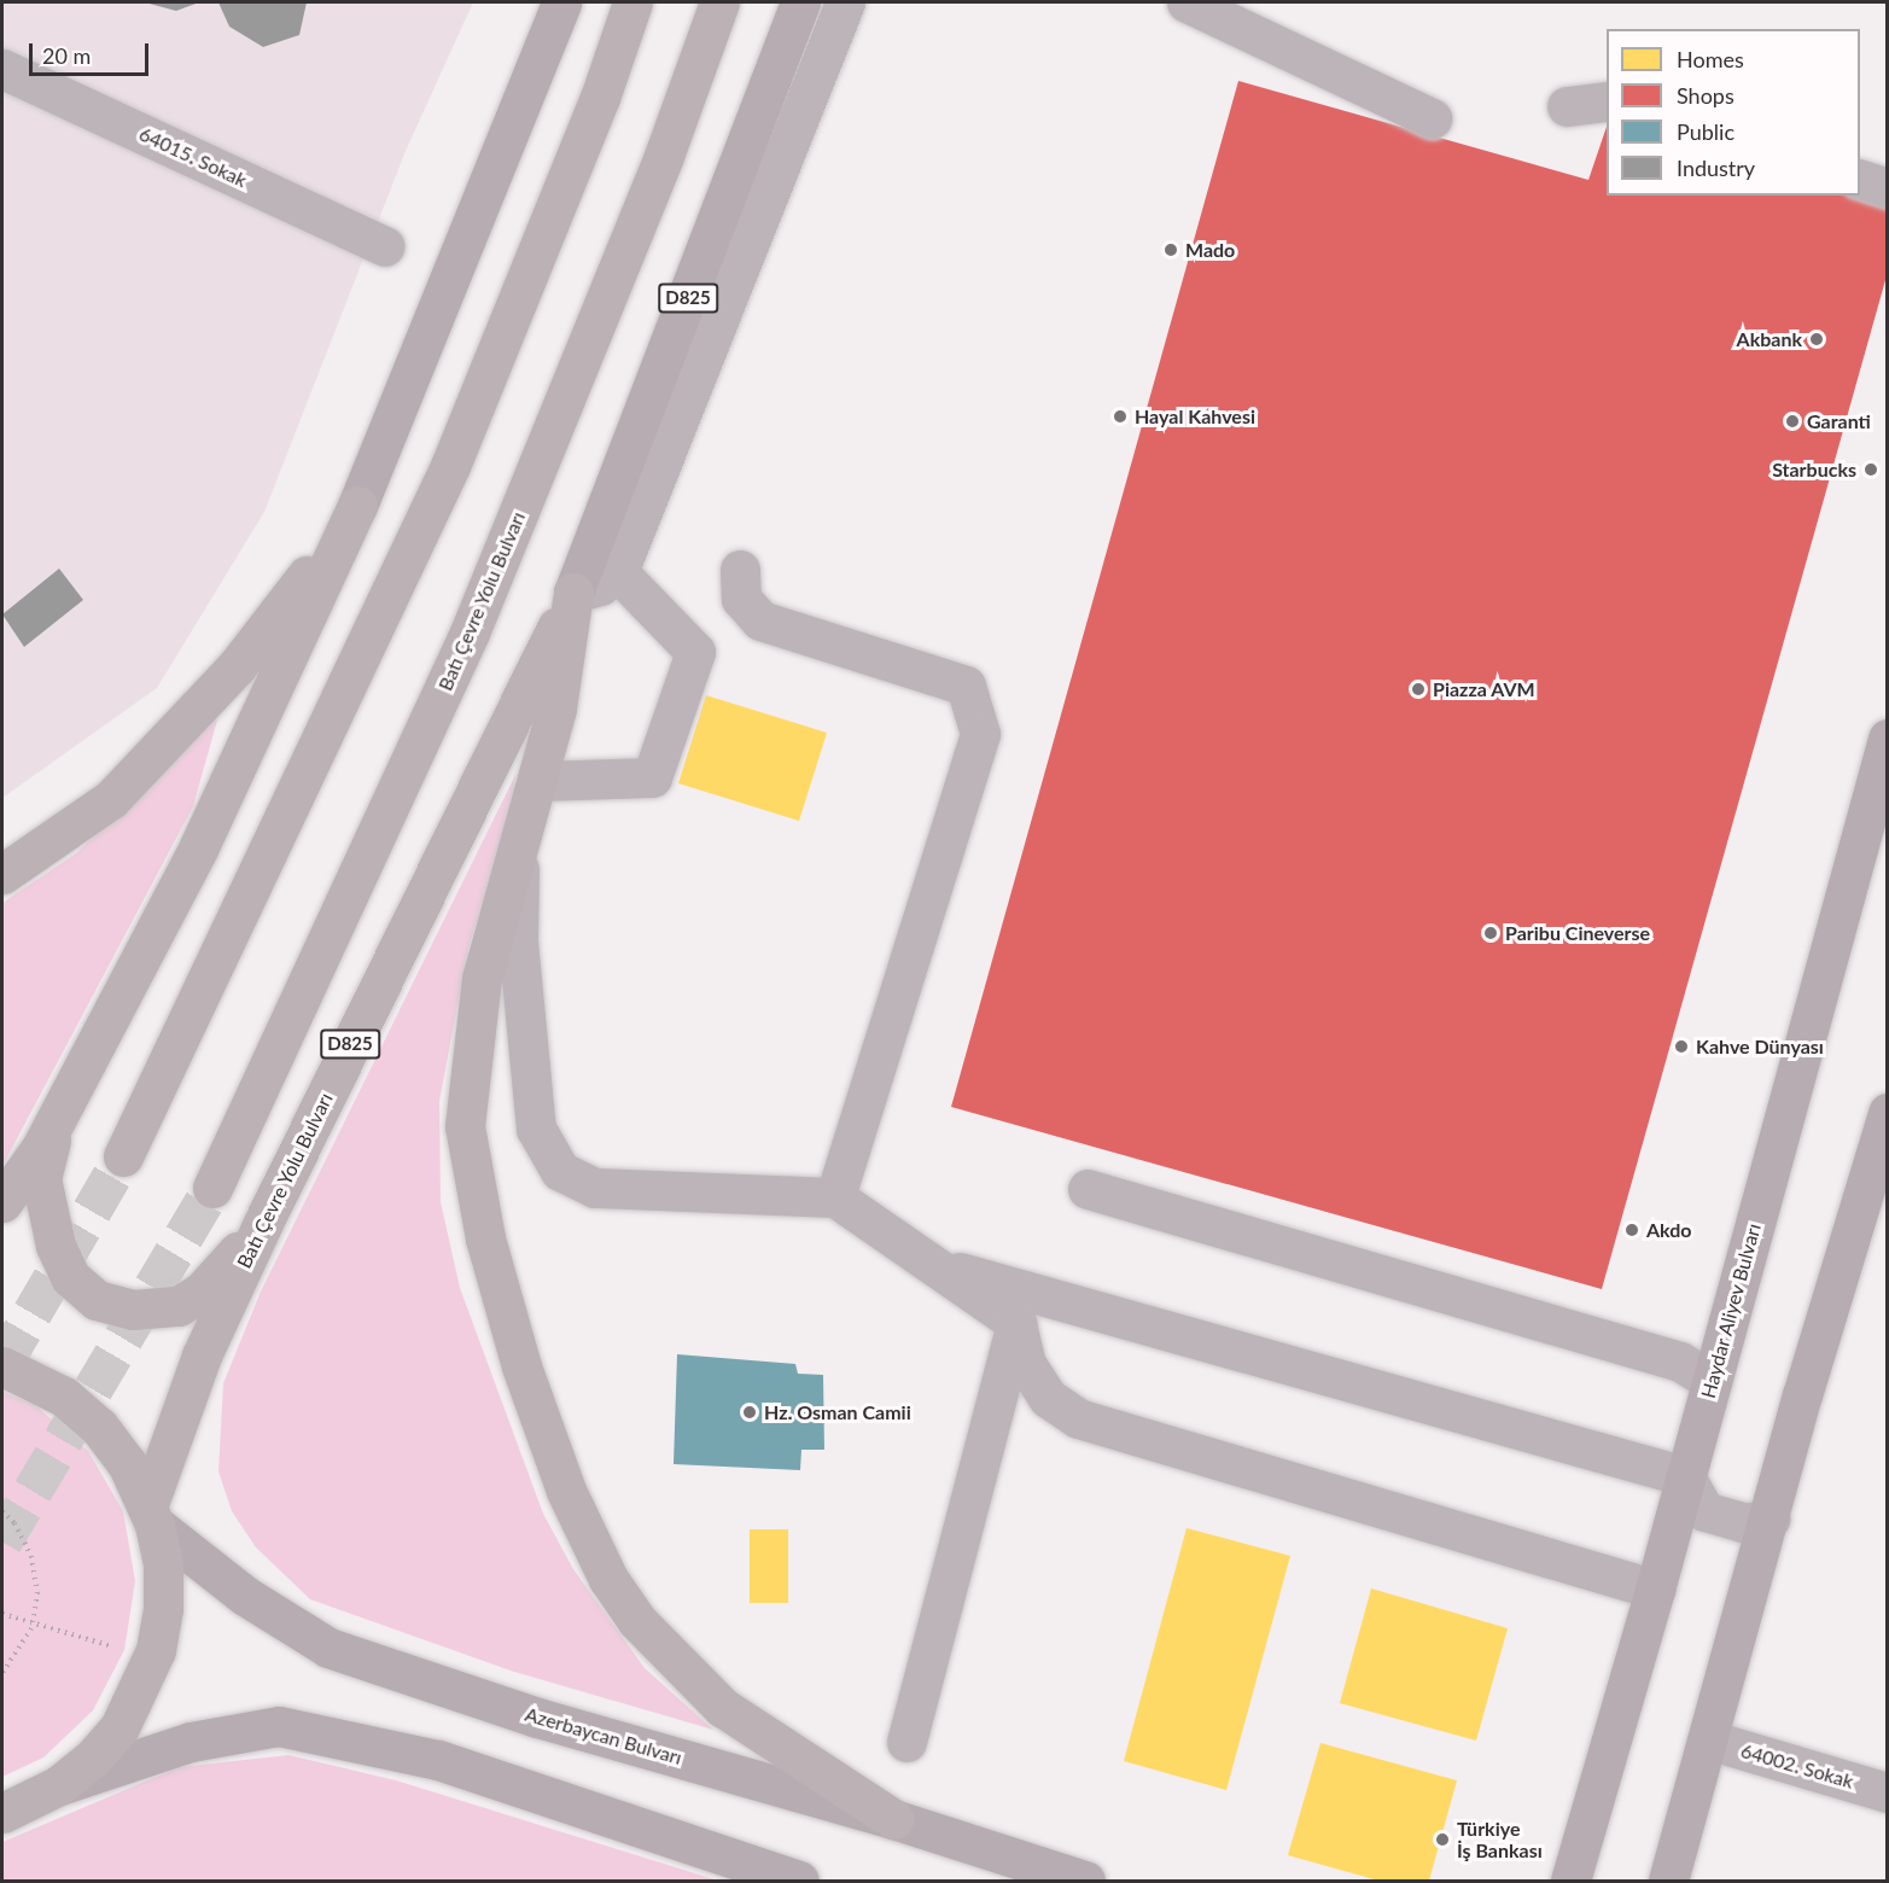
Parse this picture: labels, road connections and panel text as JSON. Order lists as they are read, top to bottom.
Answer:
{
  "streets": {
    "highway": ["D825", "Batı Çevre Yolu Bulvarı"],
    "main road": ["Haydar Aliyev Bulvarı", "Azerbaycan Bulvarı"],
    "street": ["64015. Sokak", "64002. Sokak"]
  },
  "crossings": [
    ["D825", "Batı Çevre Yolu Bulvarı"],
    ["Batı Çevre Yolu Bulvarı", "Azerbaycan Bulvarı"]
  ],
  "places": [
    "Mado",
    "Akbank",
    "Hayal Kahvesi",
    "Garanti",
    "Starbucks",
    "Piazza AVM",
    "Paribu Cineverse",
    "Kahve Dünyası",
    "Akdo",
    "Hz. Osman Camii",
    "Türkiye İş Bankası"
  ],
  "legend": [
    "Homes",
    "Shops",
    "Public",
    "Industry"
  ],
  "scale_bar": "20 m"
}
